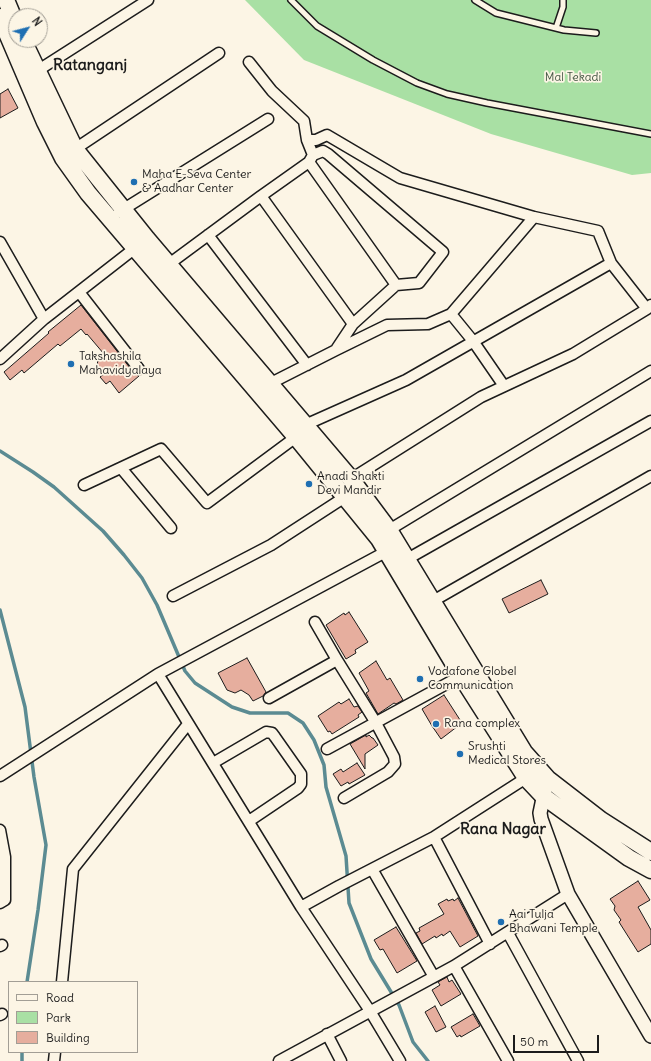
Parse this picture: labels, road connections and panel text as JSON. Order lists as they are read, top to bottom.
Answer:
{
  "districts": ["Ratanganj", "Rana Nagar"],
  "parks": ["Mal Tekadi"],
  "places": [
    "Maha E-Seva Center & Aadhar Center",
    "Takshashila Mahavidyalaya",
    "Anadi Shakti Devi Mandir",
    "Vodafone Globel Communication",
    "Rana complex",
    "Srushti Medical Stores",
    "Aai Tulja Bhawani Temple"
  ],
  "legend": ["Road", "Park", "Building"],
  "scale_bar": "50 m",
  "north": "top right"
}
